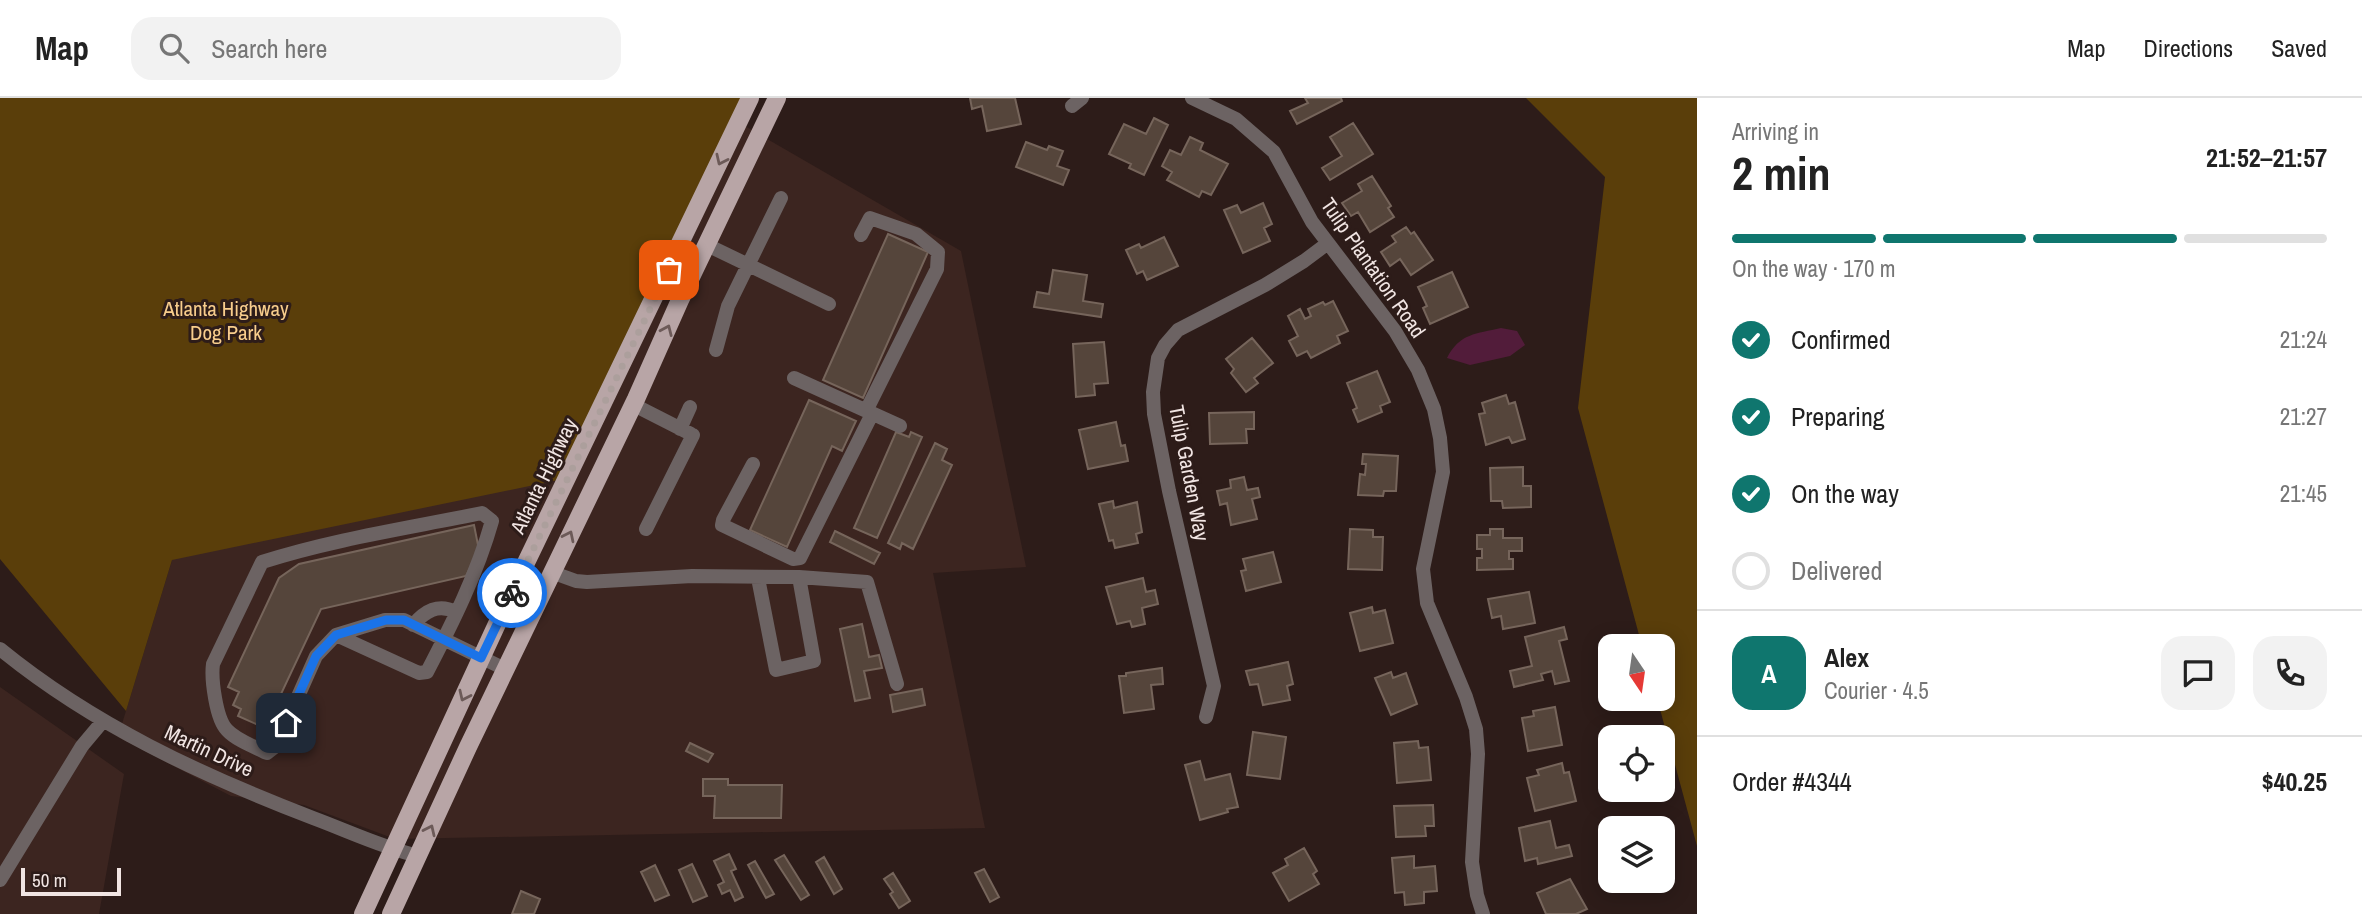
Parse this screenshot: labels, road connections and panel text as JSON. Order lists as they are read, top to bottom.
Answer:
{
  "streets": {
    "main road": ["Atlanta Highway"],
    "street": ["Tulip Plantation Road", "Tulip Garden Way", "Martin Drive"]
  },
  "crossings": [
    ["Tulip Plantation Road", "Tulip Garden Way"],
    ["Atlanta Highway", "Martin Drive"]
  ],
  "parks": ["Atlanta Highway Dog Park"],
  "scale_bar": "50 m",
  "north": "bottom",
  "page": {
    "header": "Map",
    "search": "Search here",
    "nav": ["Map", "Directions", "Saved"],
    "heading": ["2 min", "Arriving in", "21:52–21:57"],
    "panel": [
      "Alex",
      "Courier · 4.5",
      "Order #4344",
      "$40.25"
    ],
    "bar": "On the way · 170 m",
    "list": [
      ["Confirmed", "21:24"],
      ["Preparing", "21:27"],
      ["On the way", "21:45"],
      "Delivered"
    ],
    "round": "A",
    "scale": "50 m"
  }
}
